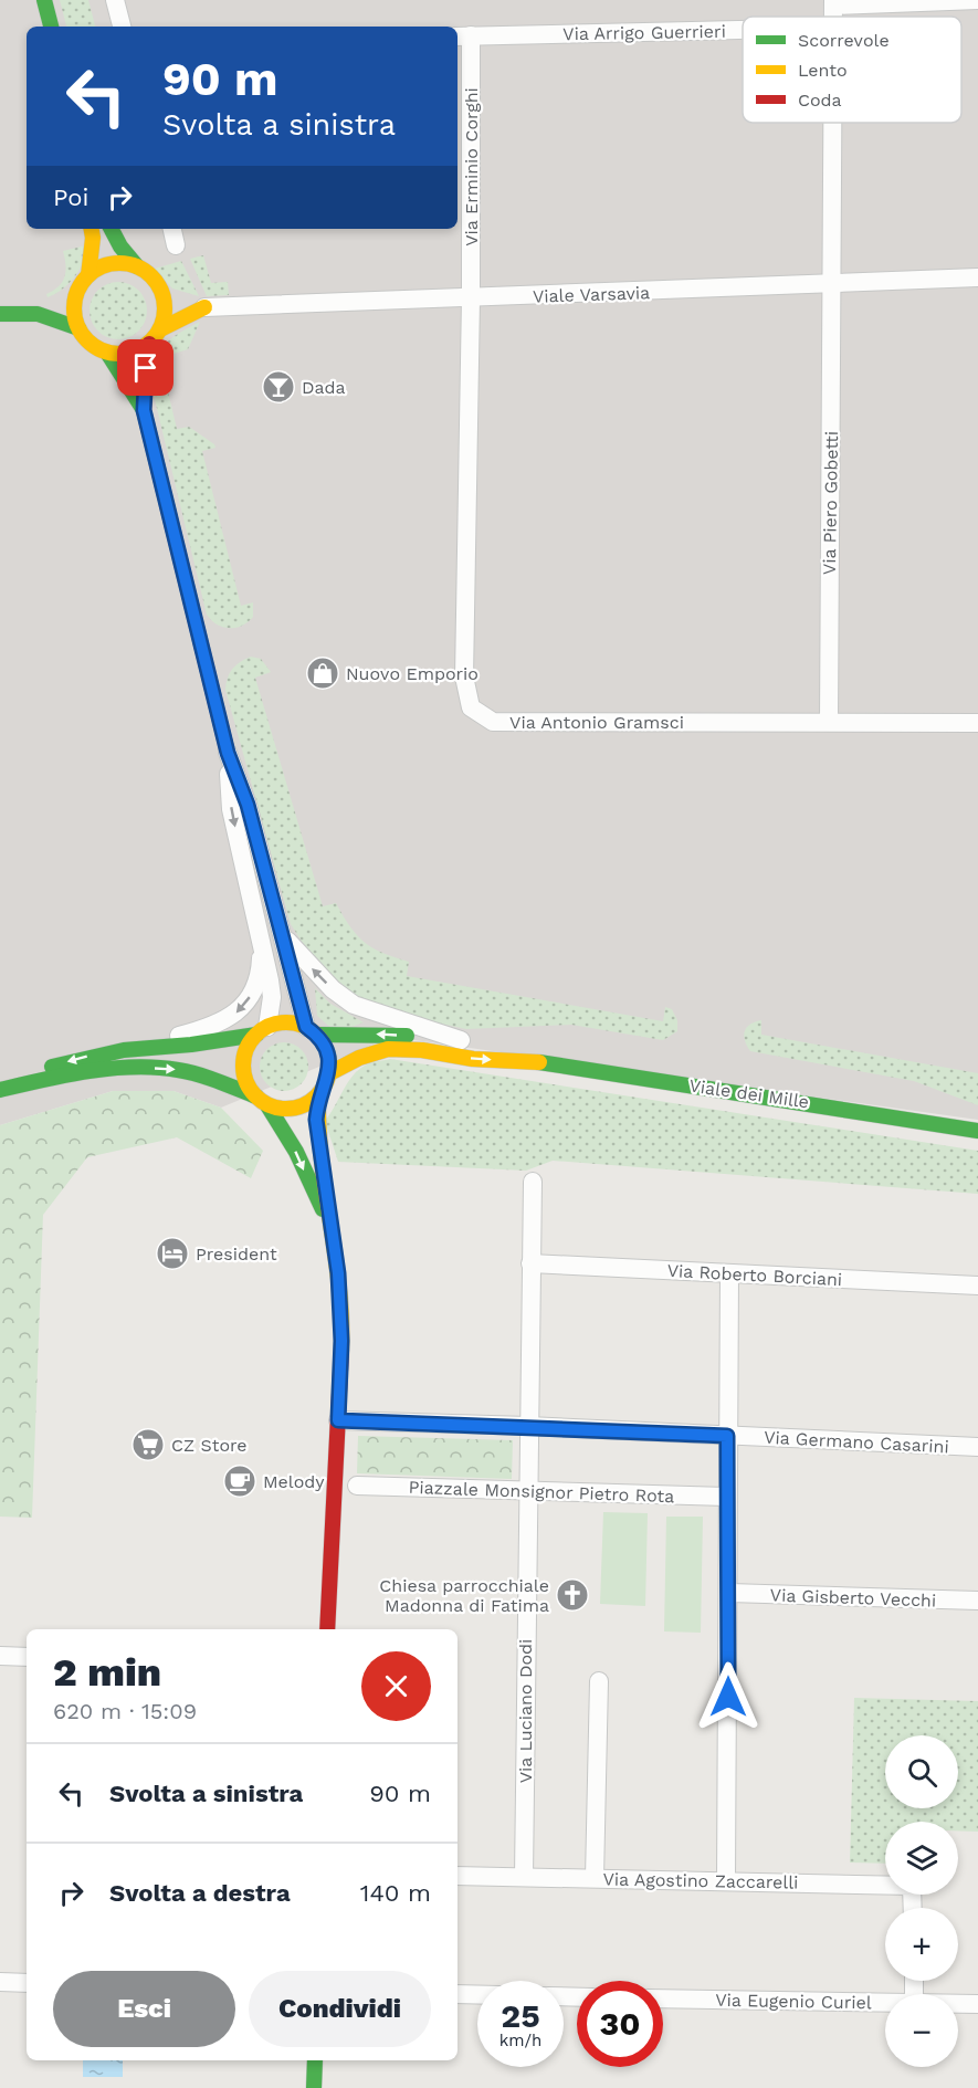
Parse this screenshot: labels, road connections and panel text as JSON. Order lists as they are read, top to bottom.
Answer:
{
  "streets": {
    "street": [
      "Via Arrigo Guerrieri",
      "Via Erminio Corghi",
      "Viale Varsavia",
      "Via Piero Gobetti",
      "Via Antonio Gramsci",
      "Viale dei Mille",
      "Via Roberto Borciani",
      "Via Germano Casarini",
      "Piazzale Monsignor Pietro Rota",
      "Via Gisberto Vecchi",
      "Via Luciano Dodi",
      "Via Agostino Zaccarelli",
      "Via Eugenio Curiel"
    ]
  },
  "crossings": [
    ["Via Arrigo Guerrieri", "Via Erminio Corghi"],
    ["Via Erminio Corghi", "Viale Varsavia"],
    ["Via Erminio Corghi", "Via Antonio Gramsci"],
    ["Viale Varsavia", "Via Piero Gobetti"],
    ["Viale Varsavia", "Via Antonio Gramsci"],
    ["Via Piero Gobetti", "Via Antonio Gramsci"],
    ["Via Roberto Borciani", "Via Luciano Dodi"],
    ["Via Germano Casarini", "Via Luciano Dodi"],
    ["Piazzale Monsignor Pietro Rota", "Via Luciano Dodi"],
    ["Via Luciano Dodi", "Via Agostino Zaccarelli"]
  ],
  "places": {
    "bar": ["Dada"],
    "shop": ["Nuovo Emporio"],
    "hotel": ["President"],
    "supermarket": ["CZ Store"],
    "cafe": ["Melody"],
    "church": ["Chiesa parrocchiale Madonna di Fatima"]
  },
  "legend": ["Scorrevole", "Lento", "Coda"],
  "page": {
    "turn": ["90 m", "Svolta a sinistra"],
    "then": "Poi",
    "heading": ["2 min", "620 m · 15:09"],
    "map_buttons": ["+", "−"],
    "list": [
      {
        "name": "Svolta a sinistra",
        "value": "90 m"
      },
      {
        "name": "Svolta a destra",
        "value": "140 m"
      }
    ],
    "buttons": ["Esci", "Condividi"],
    "speed": "25 km/h",
    "limit": "30"
  }
}
